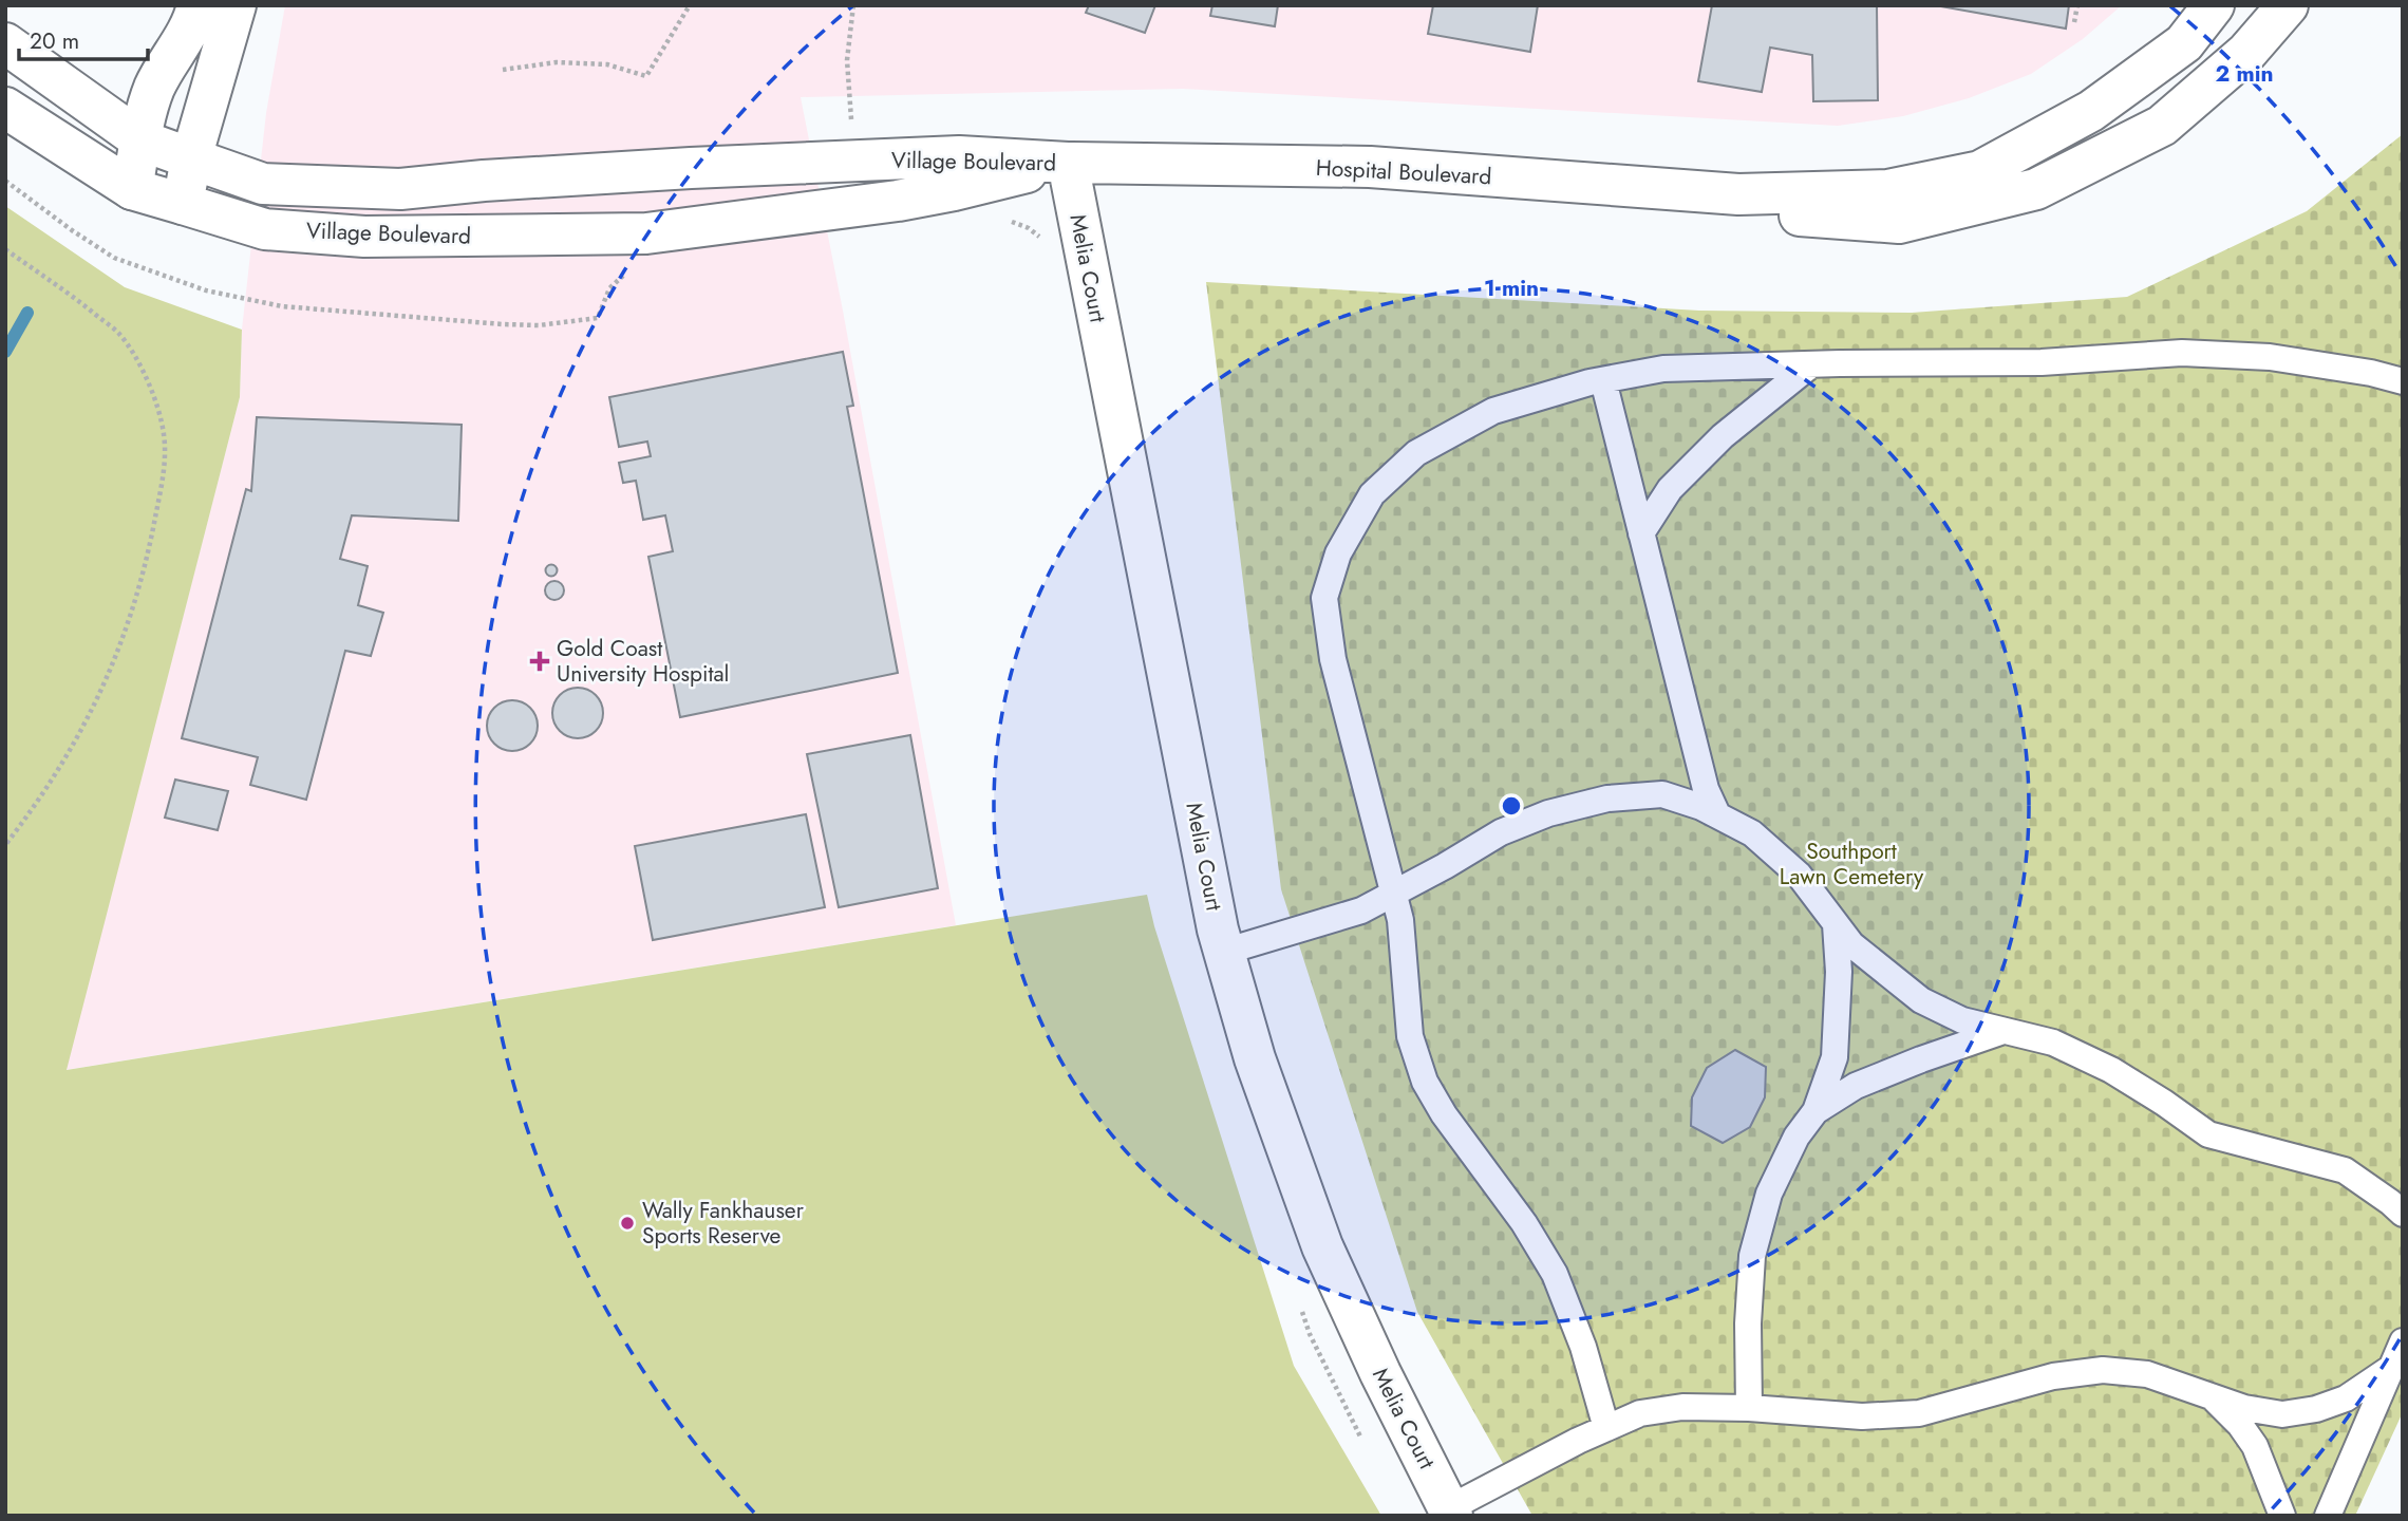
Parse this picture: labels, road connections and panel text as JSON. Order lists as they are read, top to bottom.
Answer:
{
  "streets": {
    "street": ["Village Boulevard", "Hospital Boulevard", "Melia Court"]
  },
  "crossings": [
    ["Village Boulevard", "Hospital Boulevard"],
    ["Village Boulevard", "Melia Court"],
    ["Hospital Boulevard", "Melia Court"]
  ],
  "parks": ["Southport Lawn Cemetery"],
  "places": {
    "health": ["Gold Coast University Hospital"],
    "other": ["Wally Fankhauser Sports Reserve"]
  },
  "scale_bar": "20 m",
  "rings": ["2 min", "1 min"]
}
